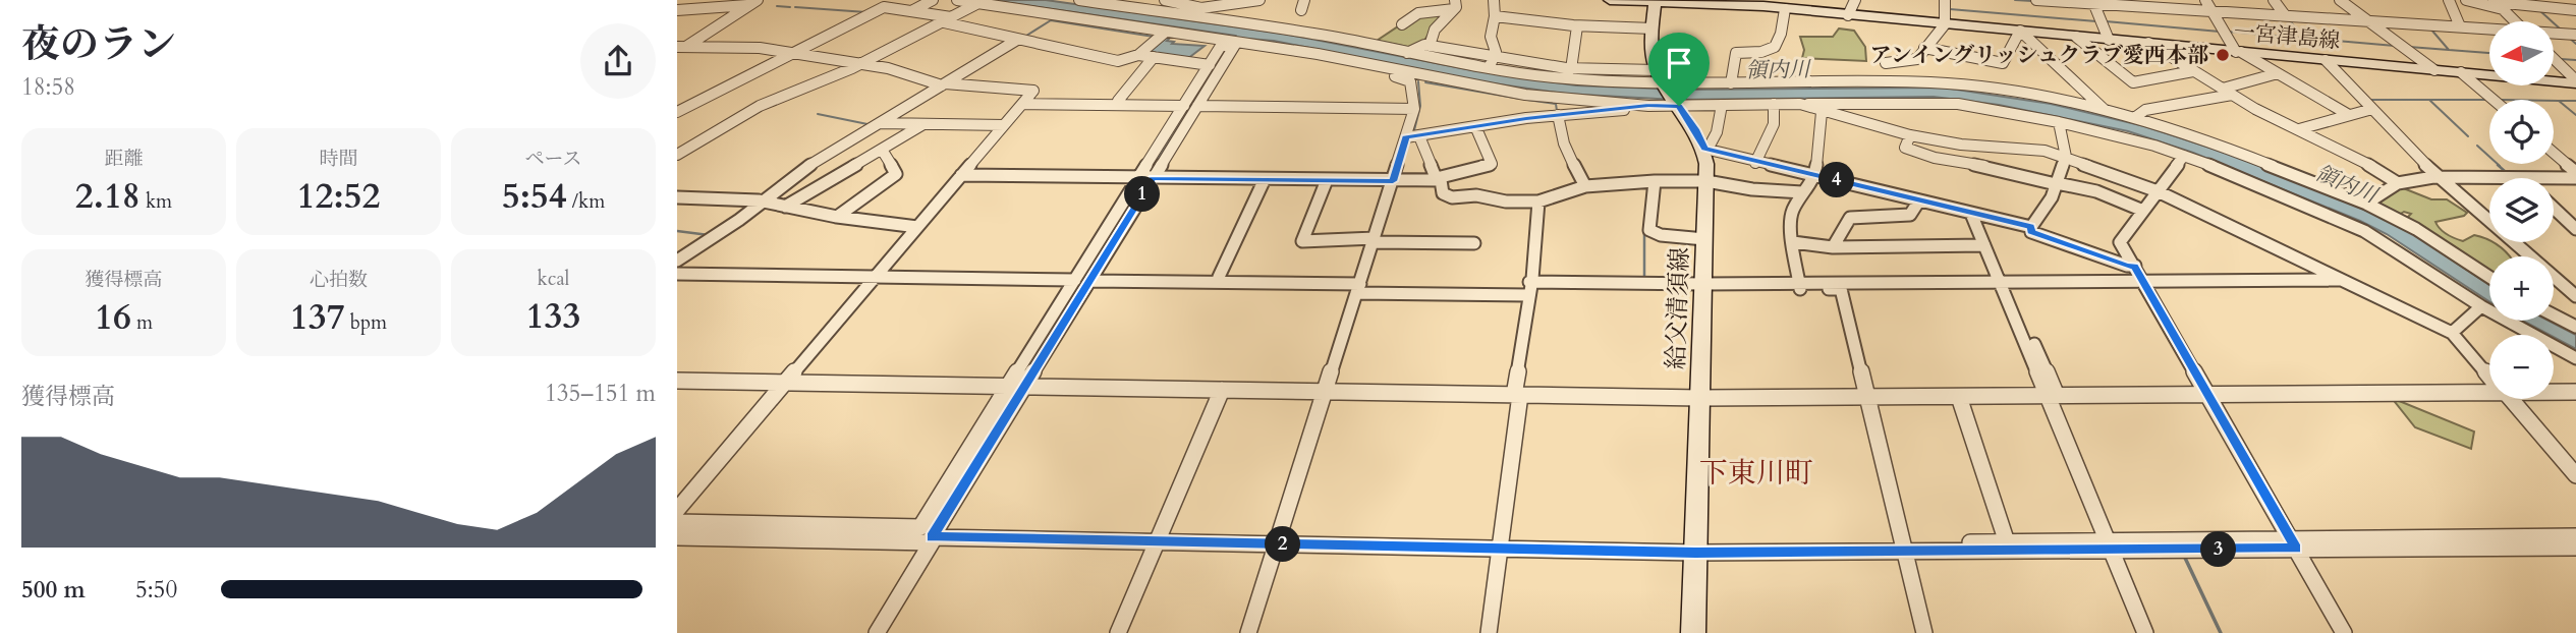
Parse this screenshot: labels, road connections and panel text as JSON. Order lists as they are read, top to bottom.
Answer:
{
  "streets": {
    "main road": ["一宮津島線", "給父清須線"]
  },
  "crossings": [
    ["一宮津島線", "給父清須線"]
  ],
  "districts": ["下東川町"],
  "water": ["領内川"],
  "places": ["アンイングリッシュクラブ愛西本部"],
  "north": "left",
  "page": {
    "heading": ["夜のラン", "18:58"],
    "map_buttons": ["+", "−"],
    "stats": [
      ["距離", "2.18 km"],
      ["時間", "12:52"],
      ["ペース", "5:54 /km"],
      ["獲得標高", "16 m"],
      ["心拍数", "137 bpm"],
      ["kcal", "133"]
    ],
    "pins": [
      "4",
      "1",
      "2",
      "3"
    ],
    "chart": ["獲得標高", "135–151 m"],
    "list": [
      {
        "name": "500 m",
        "note": "5:50"
      }
    ]
  }
}
